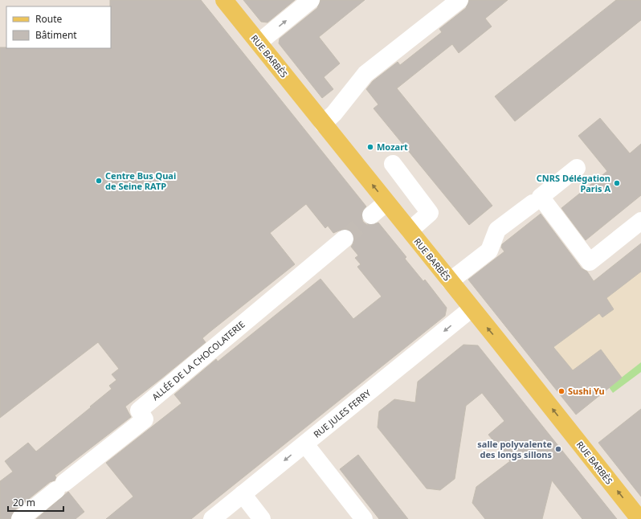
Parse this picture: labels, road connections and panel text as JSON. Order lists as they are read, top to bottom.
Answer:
{
  "streets": {
    "main road": ["RUE BARBÈS"],
    "street": ["ALLÉE DE LA CHOCOLATERIE", "RUE JULES FERRY"]
  },
  "crossings": [
    ["RUE BARBÈS", "RUE JULES FERRY"]
  ],
  "one_way": ["RUE BARBÈS", "RUE JULES FERRY"],
  "places": [
    "Mozart",
    "Centre Bus Quai de Seine RATP",
    "CNRS Délégation Paris A",
    "Sushi Yu",
    "salle polyvalente des longs sillons"
  ],
  "legend": ["Route", "Bâtiment"],
  "scale_bar": "20 m"
}
